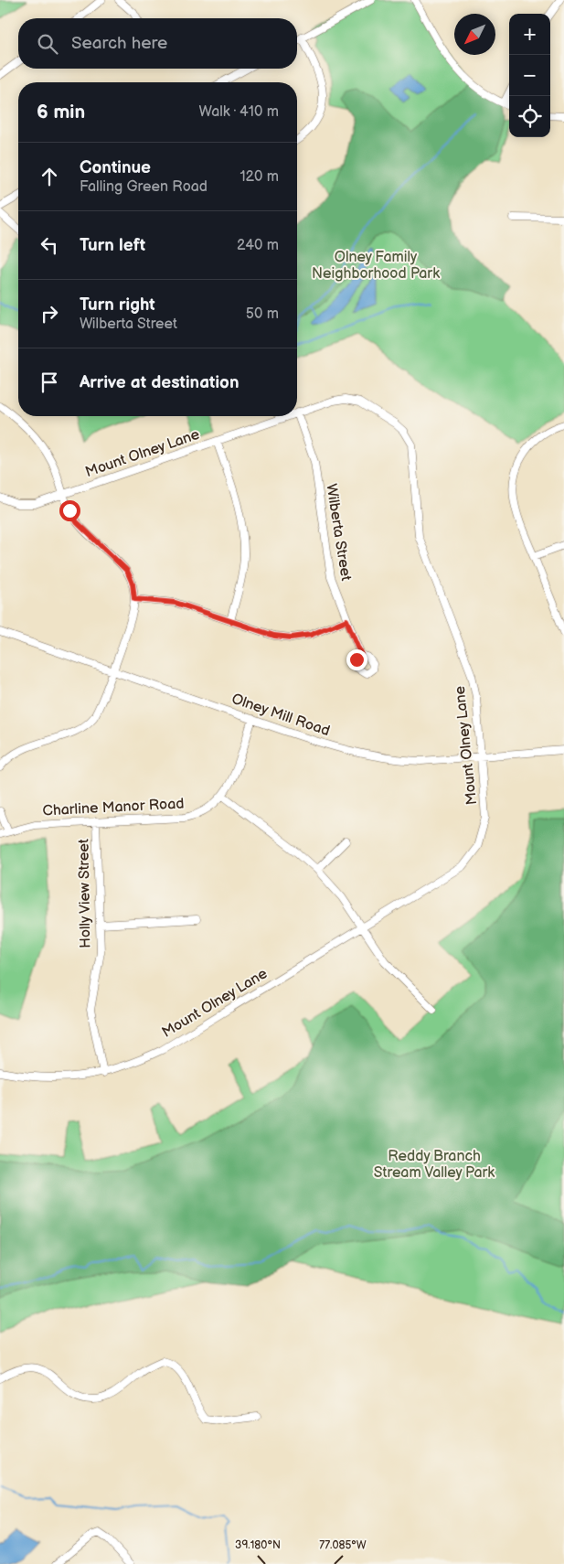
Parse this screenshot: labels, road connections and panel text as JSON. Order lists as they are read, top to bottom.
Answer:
{
  "streets": {
    "street": [
      "Mount Olney Lane",
      "Wilberta Street",
      "Olney Mill Road",
      "Charline Manor Road",
      "Holly View Street"
    ]
  },
  "crossings": [
    ["Mount Olney Lane", "Wilberta Street"],
    ["Mount Olney Lane", "Olney Mill Road"],
    ["Mount Olney Lane", "Holly View Street"],
    ["Olney Mill Road", "Charline Manor Road"],
    ["Charline Manor Road", "Holly View Street"]
  ],
  "parks": ["Olney Family Neighborhood Park", "Reddy Branch Stream Valley Park"],
  "north": "bottom left",
  "page": {
    "map_buttons": ["+", "−"],
    "search": "Search here",
    "heading": ["6 min", "Walk · 410 m"],
    "list": [
      ["Continue", "Falling Green Road", "120 m"],
      ["Turn left", "240 m"],
      ["Turn right", "Wilberta Street", "50 m"],
      "Arrive at destination"
    ]
  },
  "coordinates": ["39.180°N", "77.085°W"]
}
